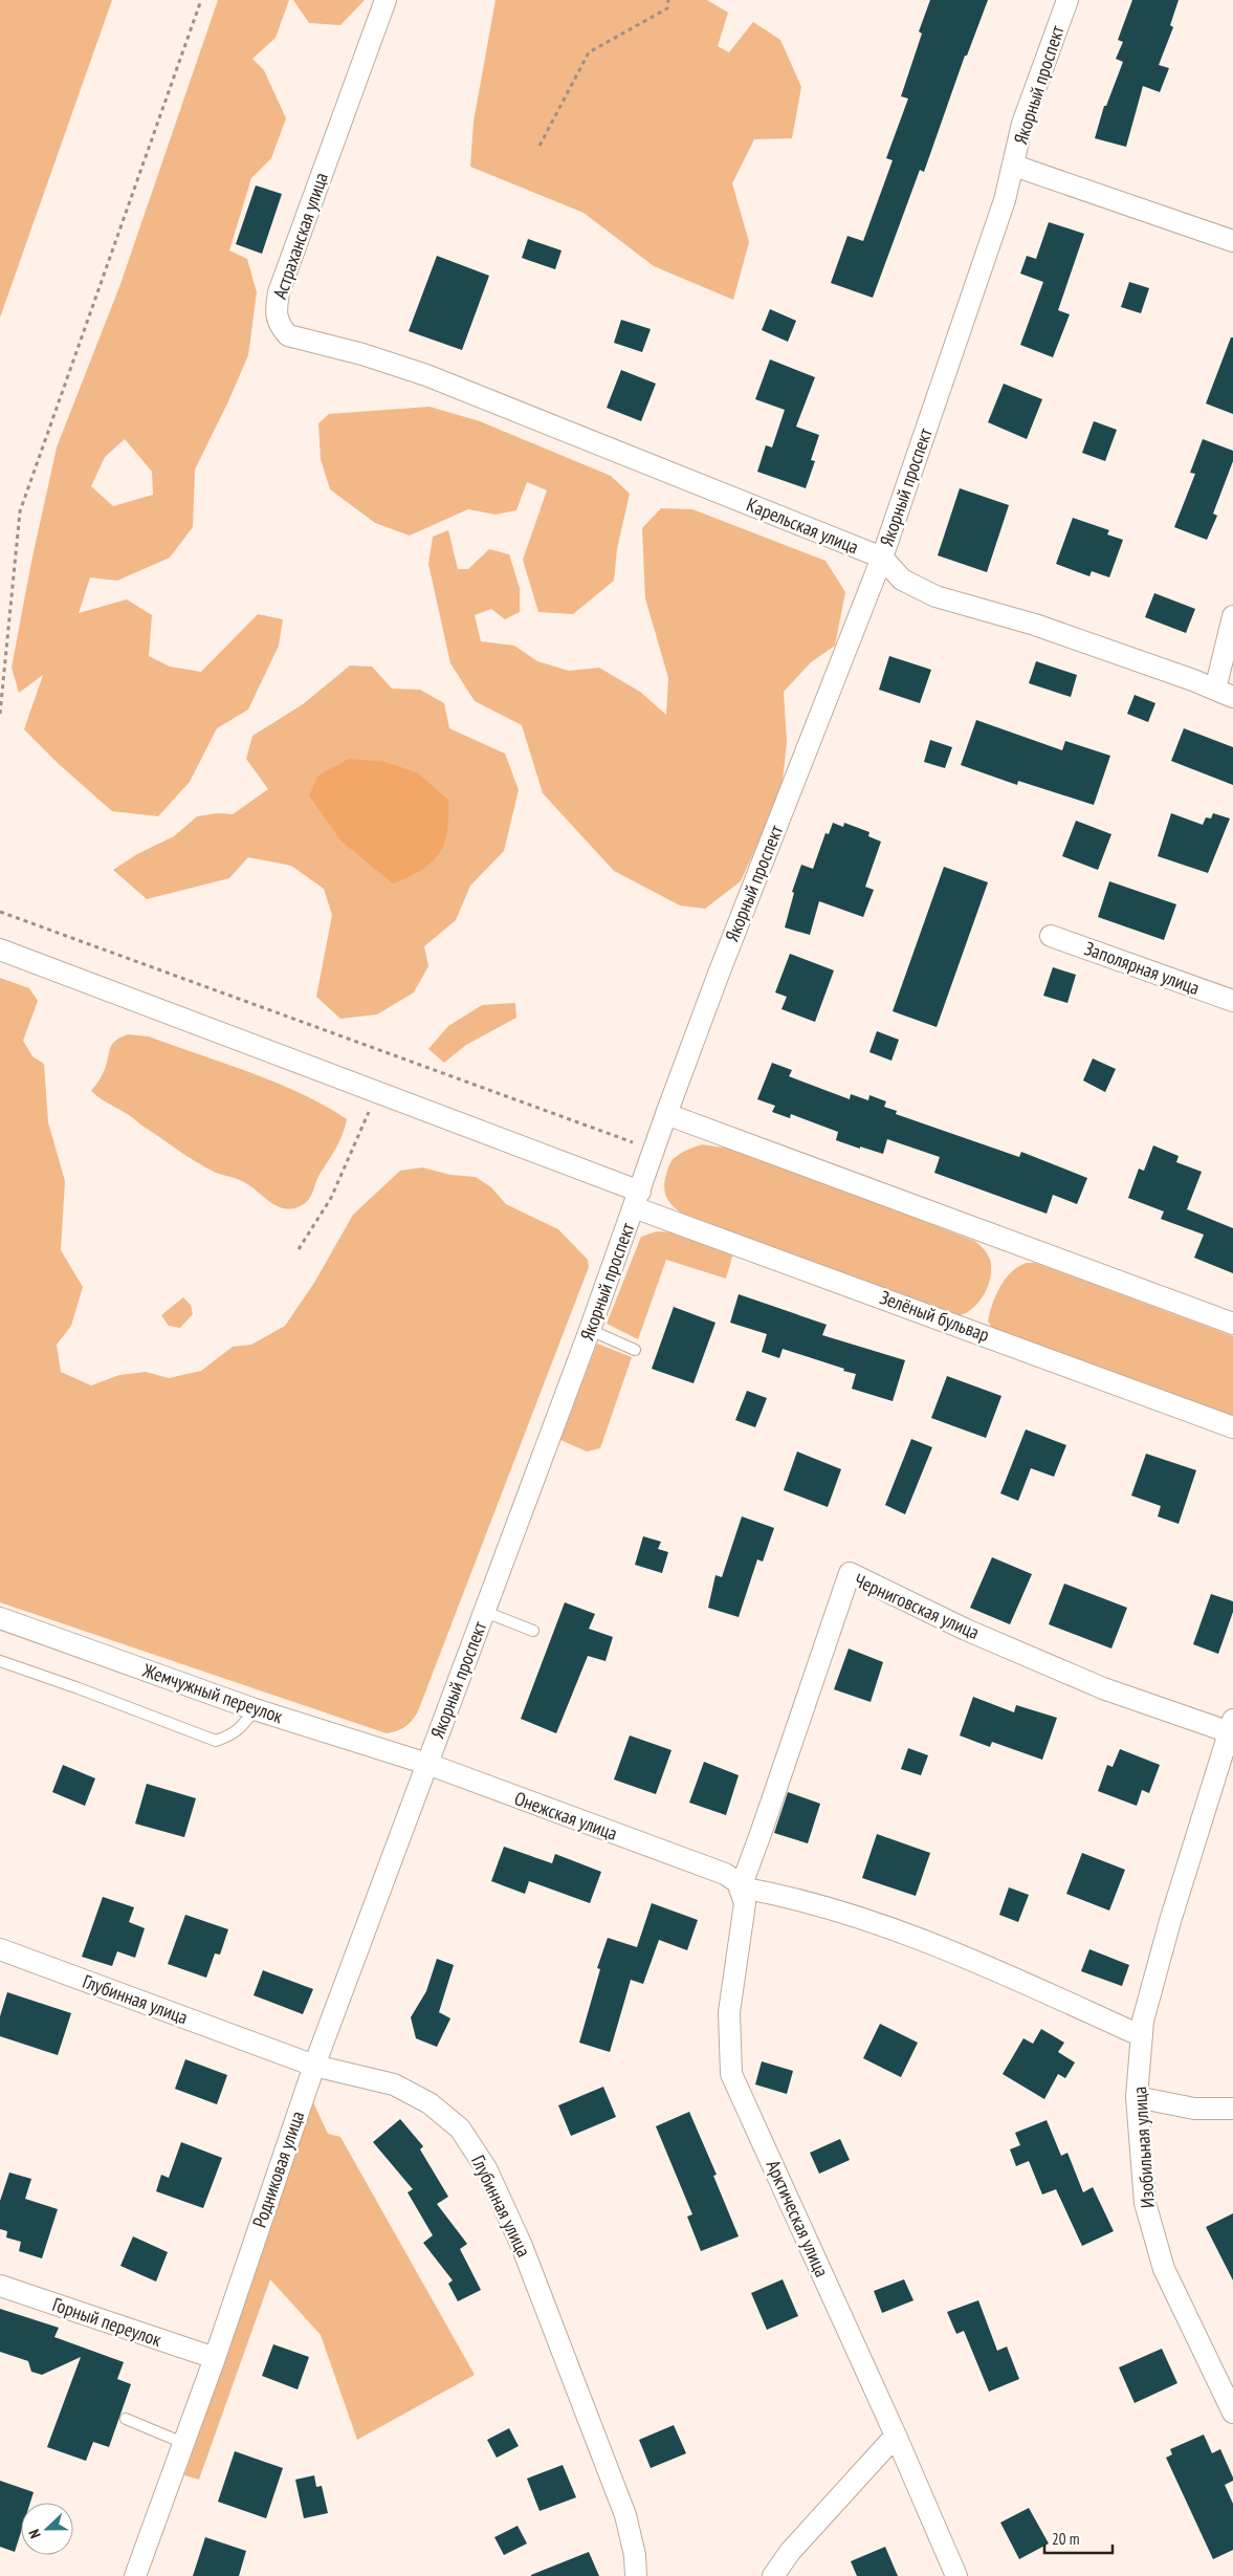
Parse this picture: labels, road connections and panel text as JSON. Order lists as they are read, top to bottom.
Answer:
{
  "streets": {
    "street": [
      "Якорный проспект",
      "Астраханская улица",
      "Карельская улица",
      "Заполярная улица",
      "Зелёный бульвар",
      "Черниговская улица",
      "Жемчужный переулок",
      "Онежская улица",
      "Глубинная улица",
      "Изобильная улица",
      "Родниковая улица",
      "Арктическая улица",
      "Горный переулок"
    ]
  },
  "crossings": [
    ["Якорный проспект", "Карельская улица"],
    ["Якорный проспект", "Зелёный бульвар"],
    ["Якорный проспект", "Жемчужный переулок"],
    ["Якорный проспект", "Онежская улица"],
    ["Якорный проспект", "Родниковая улица"],
    ["Астраханская улица", "Карельская улица"],
    ["Черниговская улица", "Онежская улица"],
    ["Черниговская улица", "Изобильная улица"],
    ["Черниговская улица", "Арктическая улица"],
    ["Жемчужный переулок", "Онежская улица"],
    ["Жемчужный переулок", "Родниковая улица"],
    ["Онежская улица", "Родниковая улица"],
    ["Онежская улица", "Арктическая улица"],
    ["Глубинная улица", "Родниковая улица"],
    ["Родниковая улица", "Горный переулок"]
  ],
  "scale_bar": "20 m",
  "north": "left"
}
